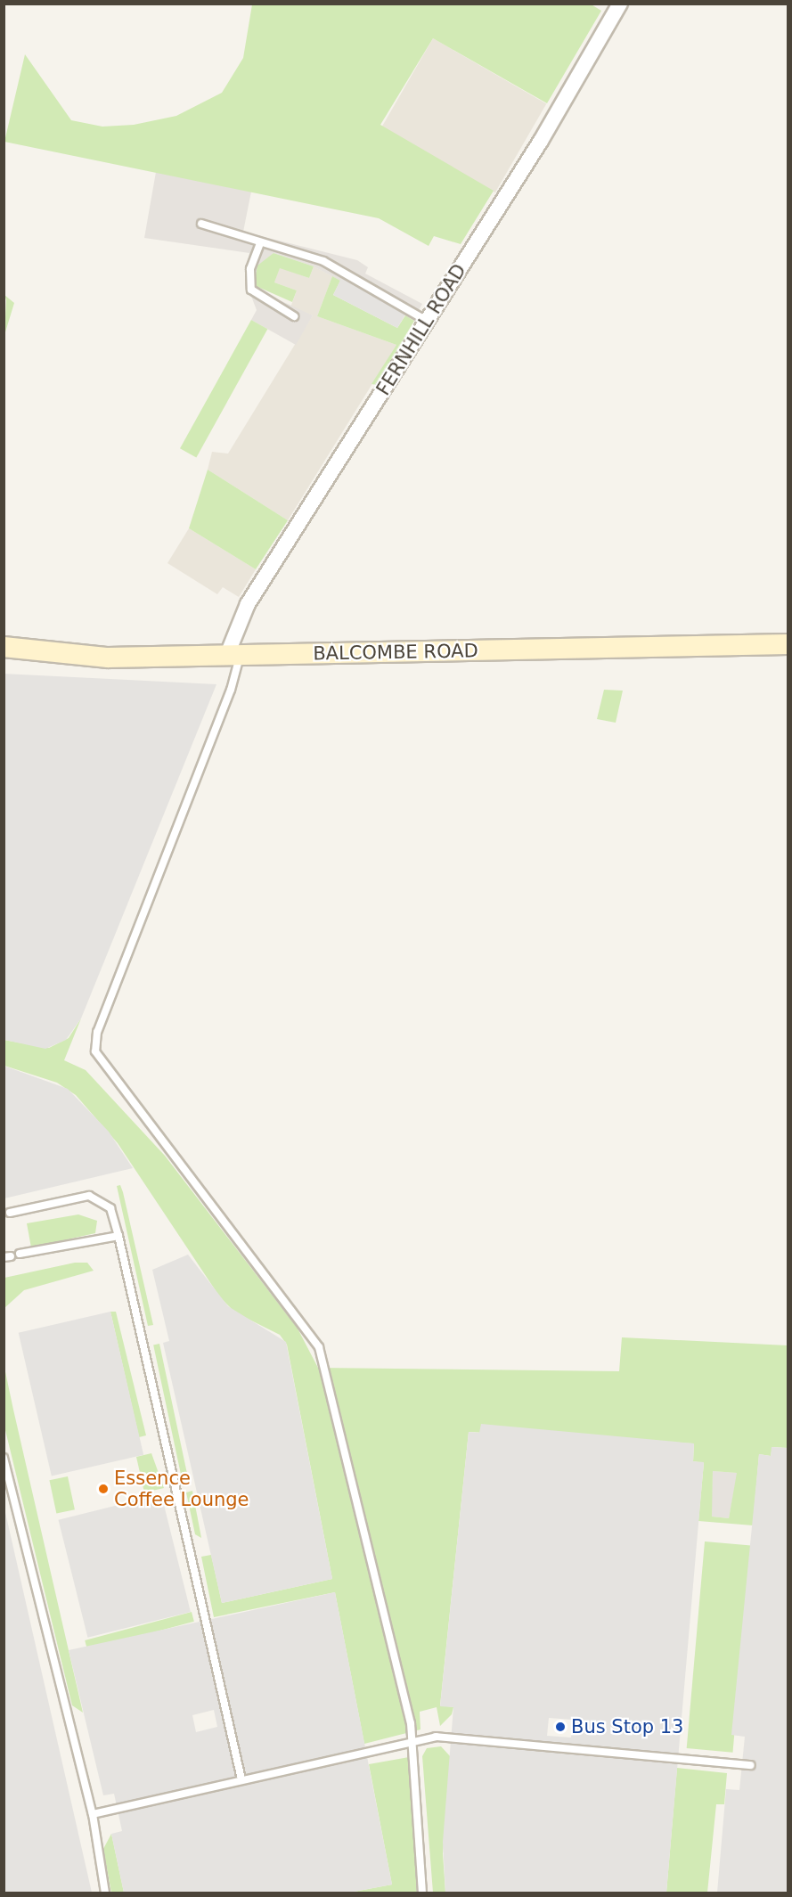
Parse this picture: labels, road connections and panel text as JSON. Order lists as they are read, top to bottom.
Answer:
{
  "streets": {
    "main road": ["BALCOMBE ROAD"],
    "street": ["FERNHILL ROAD"]
  },
  "crossings": [
    ["FERNHILL ROAD", "BALCOMBE ROAD"]
  ],
  "places": ["Essence Coffee Lounge", "Bus Stop 13"]
}
